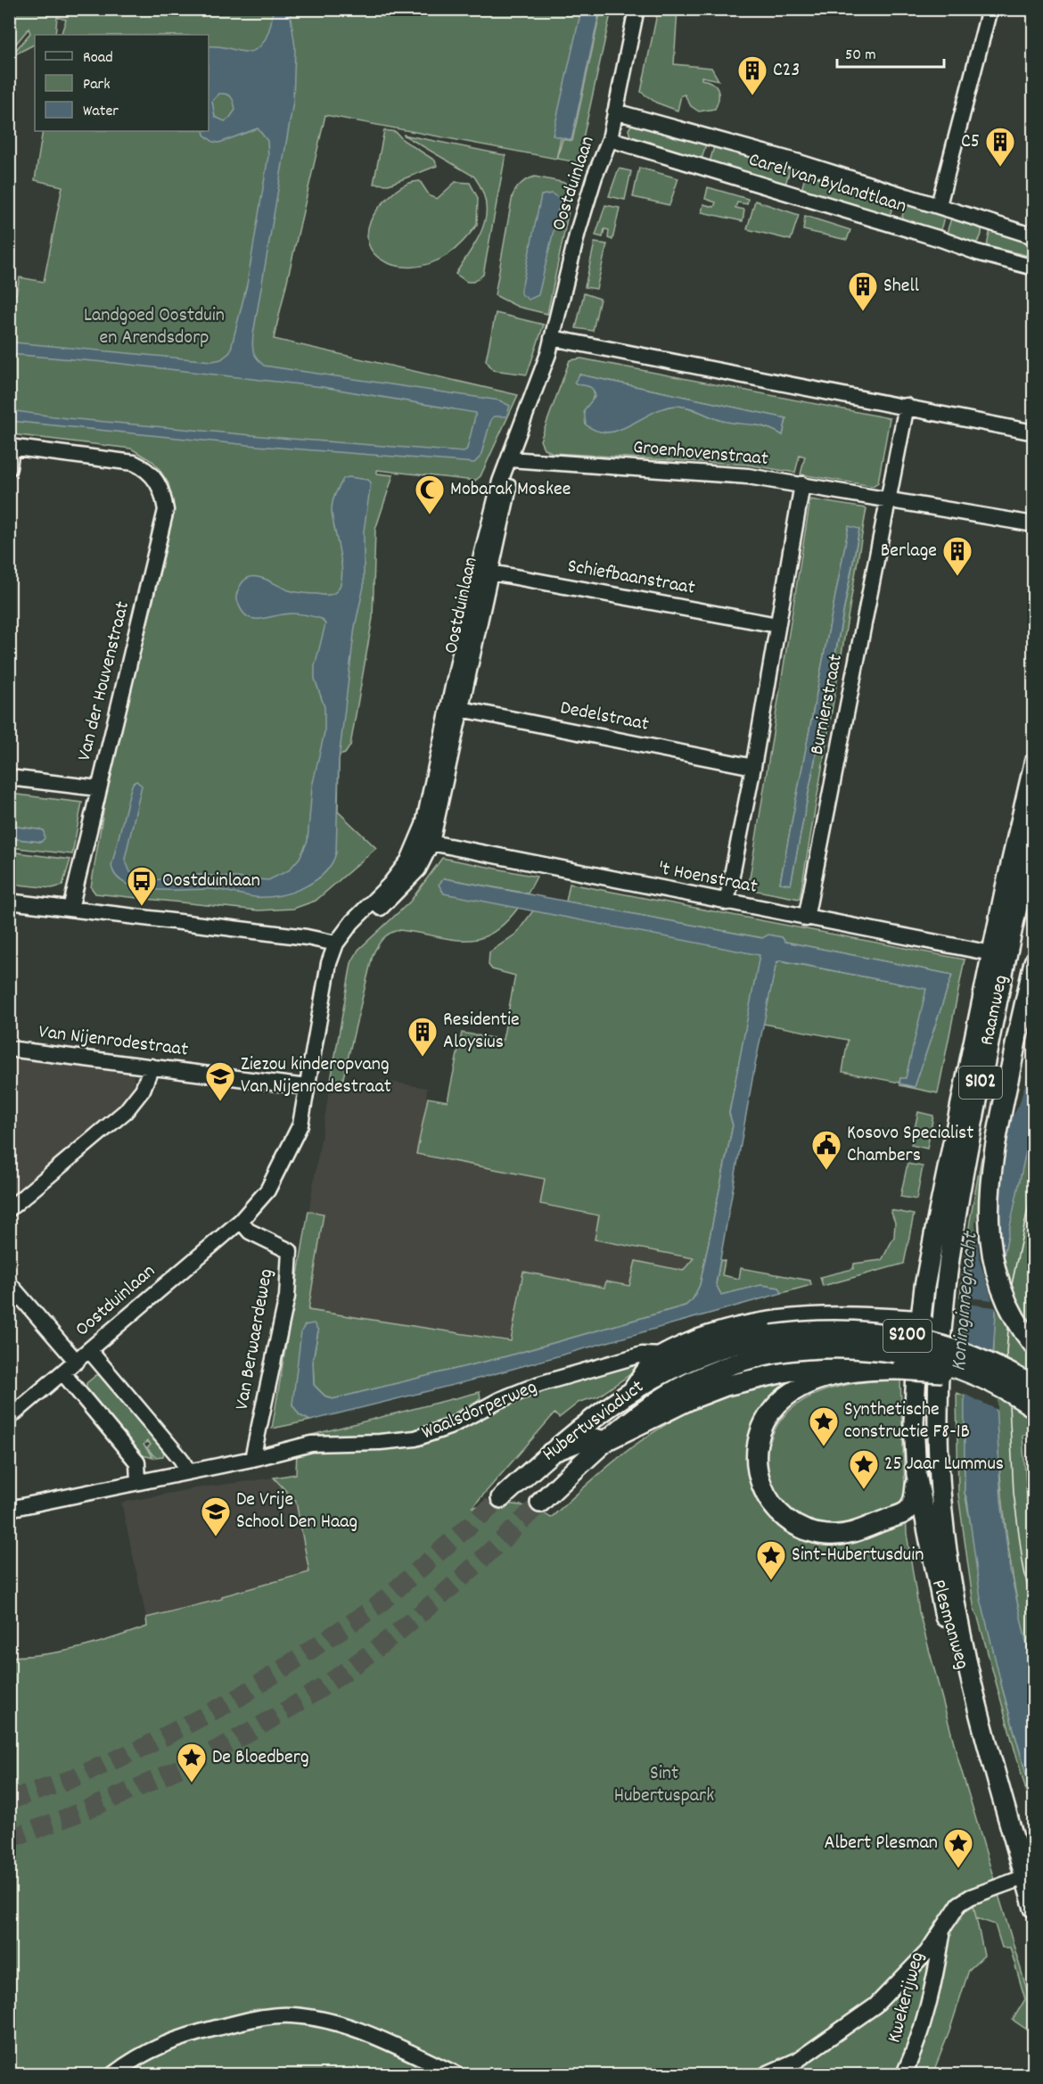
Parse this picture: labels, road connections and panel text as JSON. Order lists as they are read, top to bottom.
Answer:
{
  "streets": {
    "main road": [
      "Raamweg",
      "S102",
      "S200",
      "Waalsdorperweg",
      "Hubertusviaduct",
      "Plesmanweg"
    ],
    "street": [
      "Oostduinlaan",
      "Carel van Bylandtlaan",
      "Groenhovenstraat",
      "Schiefbaanstraat",
      "Van der Houvenstraat",
      "Burnierstraat",
      "Dedelstraat",
      "'t Hoenstraat",
      "Van Nijenrodestraat",
      "Van Berwaerdeweg",
      "Kwekerijweg"
    ]
  },
  "crossings": [
    ["Oostduinlaan", "Carel van Bylandtlaan"],
    ["Oostduinlaan", "Groenhovenstraat"],
    ["Oostduinlaan", "Schiefbaanstraat"],
    ["Oostduinlaan", "Dedelstraat"],
    ["Oostduinlaan", "'t Hoenstraat"],
    ["Oostduinlaan", "Van Nijenrodestraat"],
    ["Oostduinlaan", "Van Berwaerdeweg"],
    ["Groenhovenstraat", "Burnierstraat"],
    ["Burnierstraat", "'t Hoenstraat"],
    ["'t Hoenstraat", "Raamweg"],
    ["Raamweg", "Waalsdorperweg"],
    ["Raamweg", "Plesmanweg"],
    ["S200", "Hubertusviaduct"],
    ["Van Berwaerdeweg", "Waalsdorperweg"],
    ["Waalsdorperweg", "Plesmanweg"]
  ],
  "water": ["Koninginnegracht"],
  "parks": ["Landgoed Oostduin en Arendsdorp", "Sint Hubertuspark"],
  "places": {
    "building": [
      "C23",
      "C5",
      "Shell",
      "Berlage",
      "Residentie Aloysius"
    ],
    "mosque": ["Mobarak Moskee"],
    "bus stop": ["Oostduinlaan"],
    "school or university": ["Ziezou kinderopvang Van Nijenrodestraat", "De Vrije School Den Haag"],
    "public building": ["Kosovo Specialist Chambers"],
    "place": [
      "Synthetische constructie F8-1B",
      "25 Jaar Lummus",
      "Sint-Hubertusduin",
      "De Bloedberg",
      "Albert Plesman"
    ]
  },
  "legend": ["Road", "Park", "Water"],
  "scale_bar": "50 m"
}
